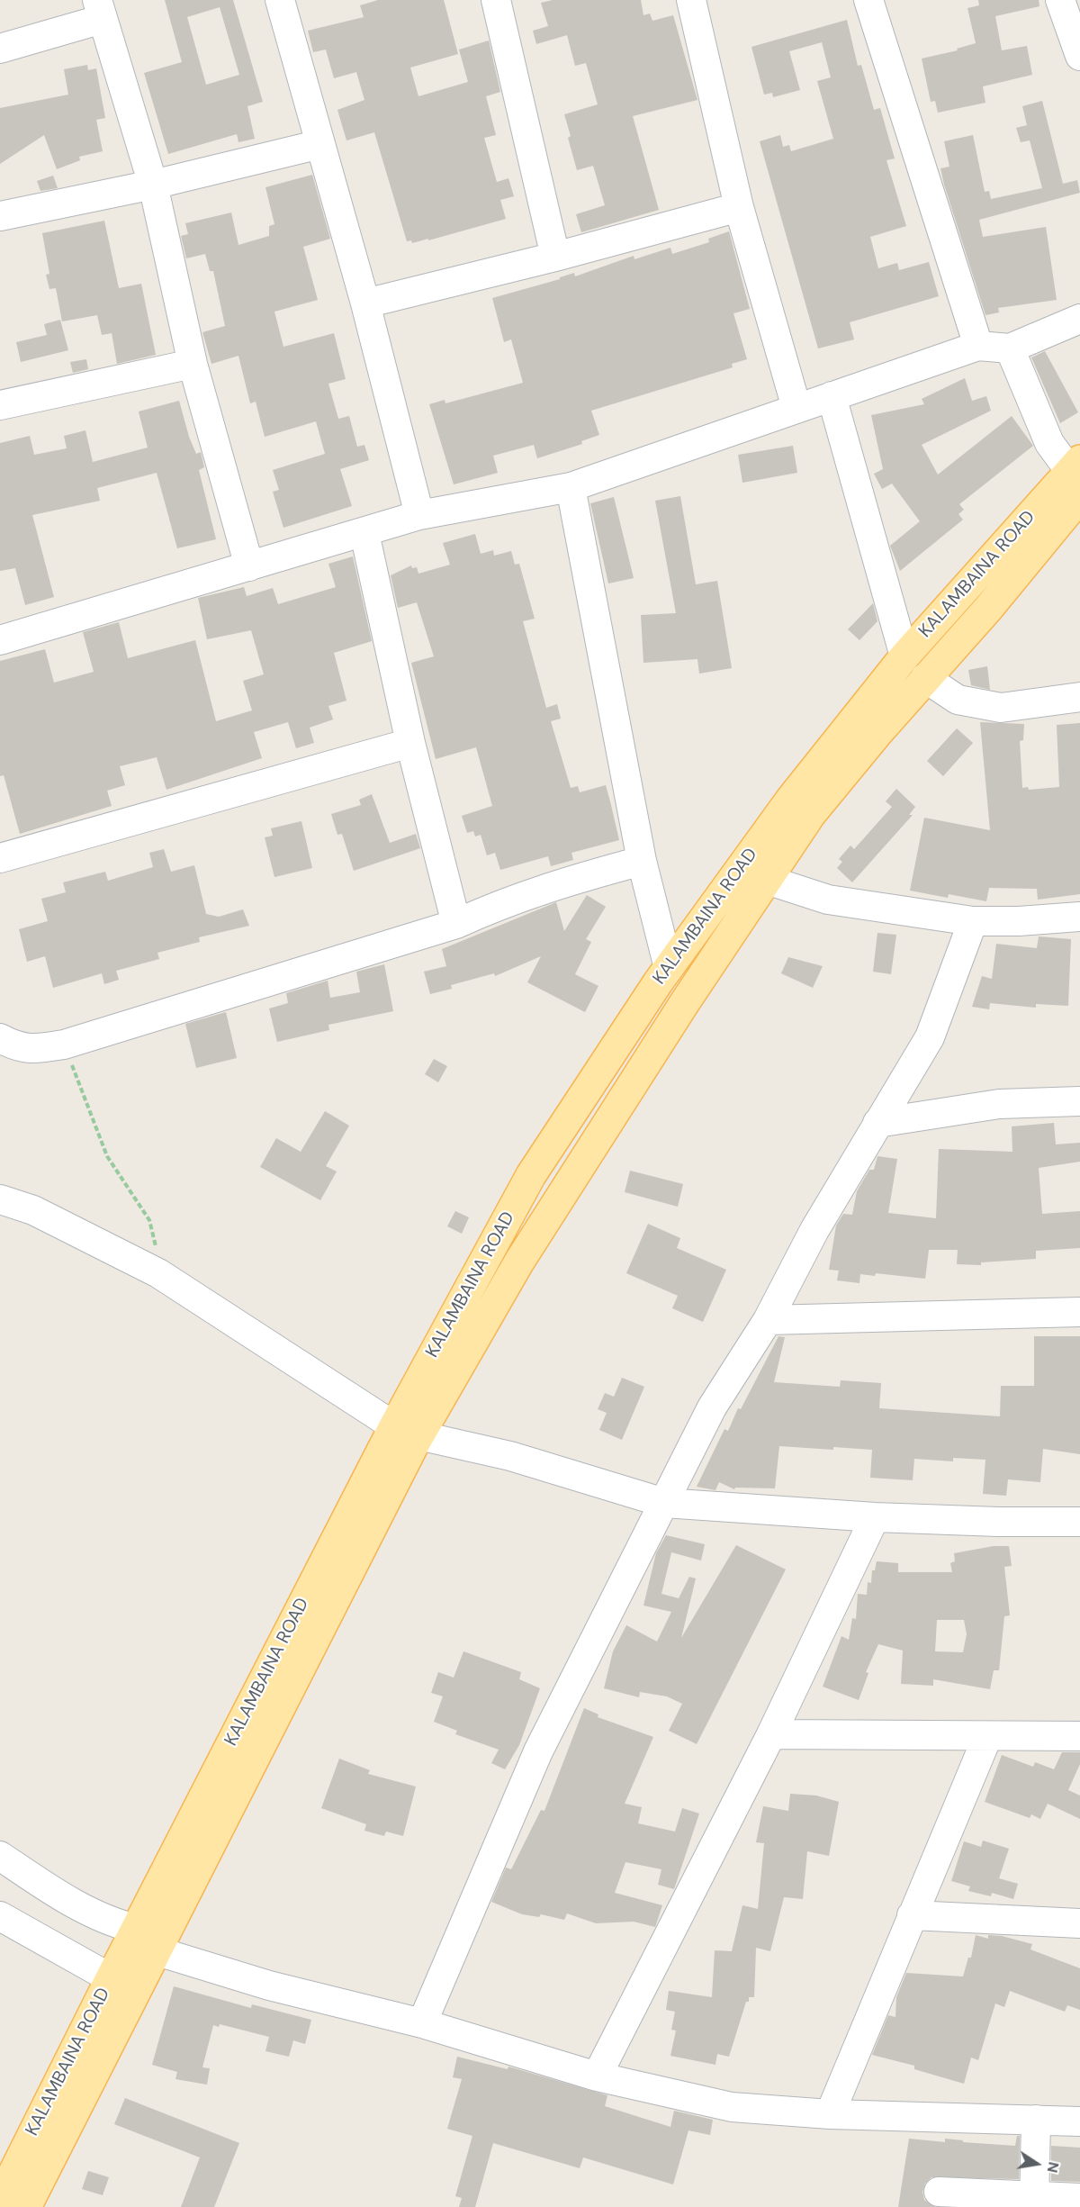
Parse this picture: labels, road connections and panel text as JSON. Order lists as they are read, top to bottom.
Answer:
{
  "streets": {
    "main road": ["KALAMBAINA ROAD"]
  },
  "north": "right"
}
